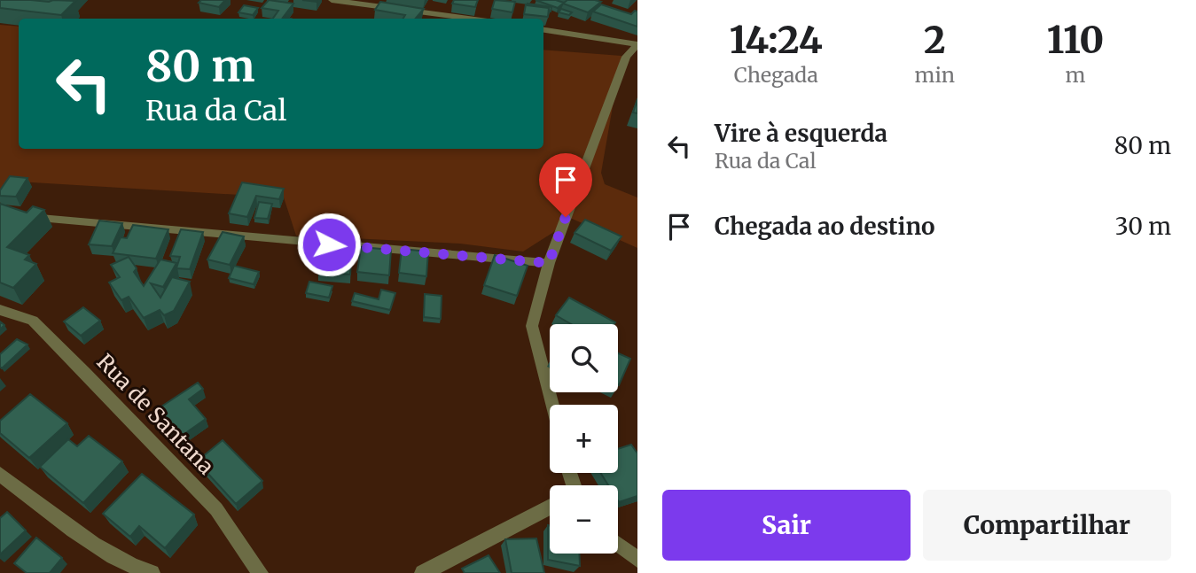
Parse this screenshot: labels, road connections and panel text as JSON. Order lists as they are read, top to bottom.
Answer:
{
  "streets": {
    "street": ["Rua de Santana"]
  },
  "page": {
    "eta": [
      "14:24",
      "Chegada",
      "2",
      "min",
      "110",
      "m"
    ],
    "turn": ["80 m", "Rua da Cal"],
    "list": [
      {
        "name": "Vire à esquerda",
        "note": "Rua da Cal",
        "value": "80 m"
      },
      {
        "name": "Chegada ao destino",
        "value": "30 m"
      }
    ],
    "map_buttons": ["+", "−"],
    "buttons": ["Sair", "Compartilhar"]
  }
}
